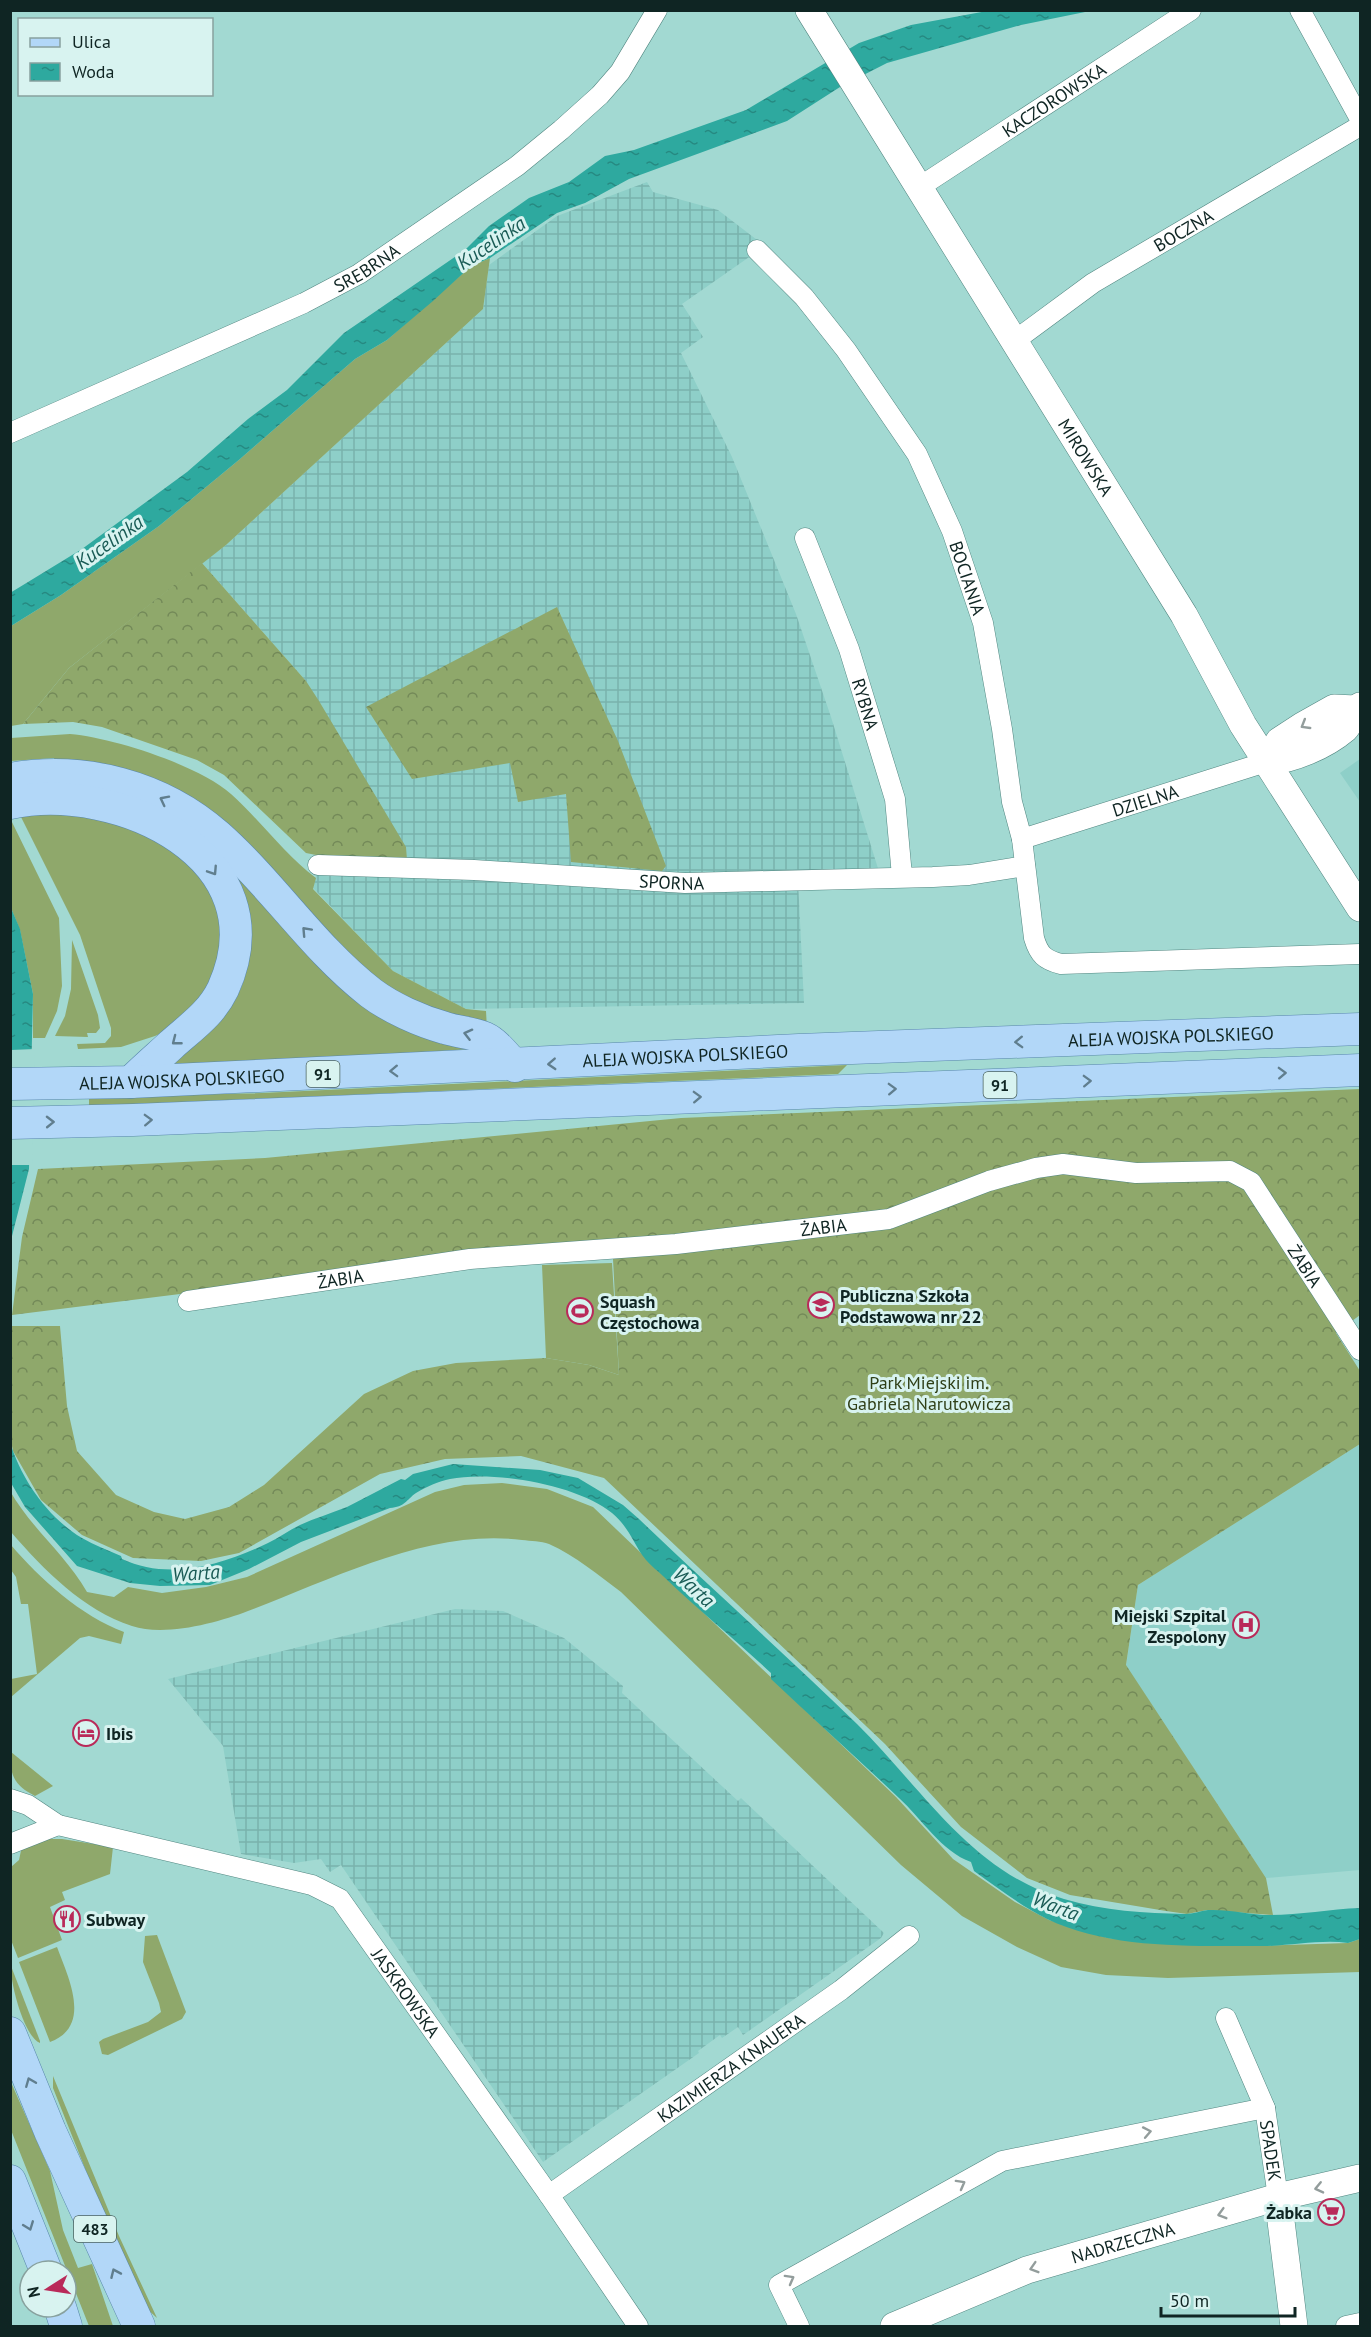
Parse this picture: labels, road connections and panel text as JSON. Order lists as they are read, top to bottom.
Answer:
{
  "streets": {
    "main road": ["ALEJA WOJSKA POLSKIEGO", "91", "483"],
    "street": [
      "KACZOROWSKA",
      "BOCZNA",
      "SREBRNA",
      "MIROWSKA",
      "BOCIANIA",
      "RYBNA",
      "DZIELNA",
      "SPORNA",
      "ŻABIA",
      "JASKROWSKA",
      "KAZIMIERZA KNAUERA",
      "SPADEK",
      "NADRZECZNA"
    ]
  },
  "crossings": [
    ["KACZOROWSKA", "MIROWSKA"],
    ["BOCZNA", "MIROWSKA"],
    ["MIROWSKA", "DZIELNA"],
    ["BOCIANIA", "DZIELNA"],
    ["BOCIANIA", "SPORNA"],
    ["RYBNA", "SPORNA"],
    ["JASKROWSKA", "KAZIMIERZA KNAUERA"],
    ["SPADEK", "NADRZECZNA"]
  ],
  "one_way": ["NADRZECZNA"],
  "water": ["Kucelinka", "Warta"],
  "parks": ["Park Miejski im. Gabriela Narutowicza"],
  "places": {
    "school or university": ["Publiczna Szkoła Podstawowa nr 22"],
    "sports": ["Squash Częstochowa"],
    "hospital": ["Miejski Szpital Zespolony"],
    "hotel": ["Ibis"],
    "restaurant": ["Subway"],
    "supermarket": ["Żabka"]
  },
  "legend": ["Ulica", "Woda"],
  "scale_bar": "50 m",
  "north": "left"
}
